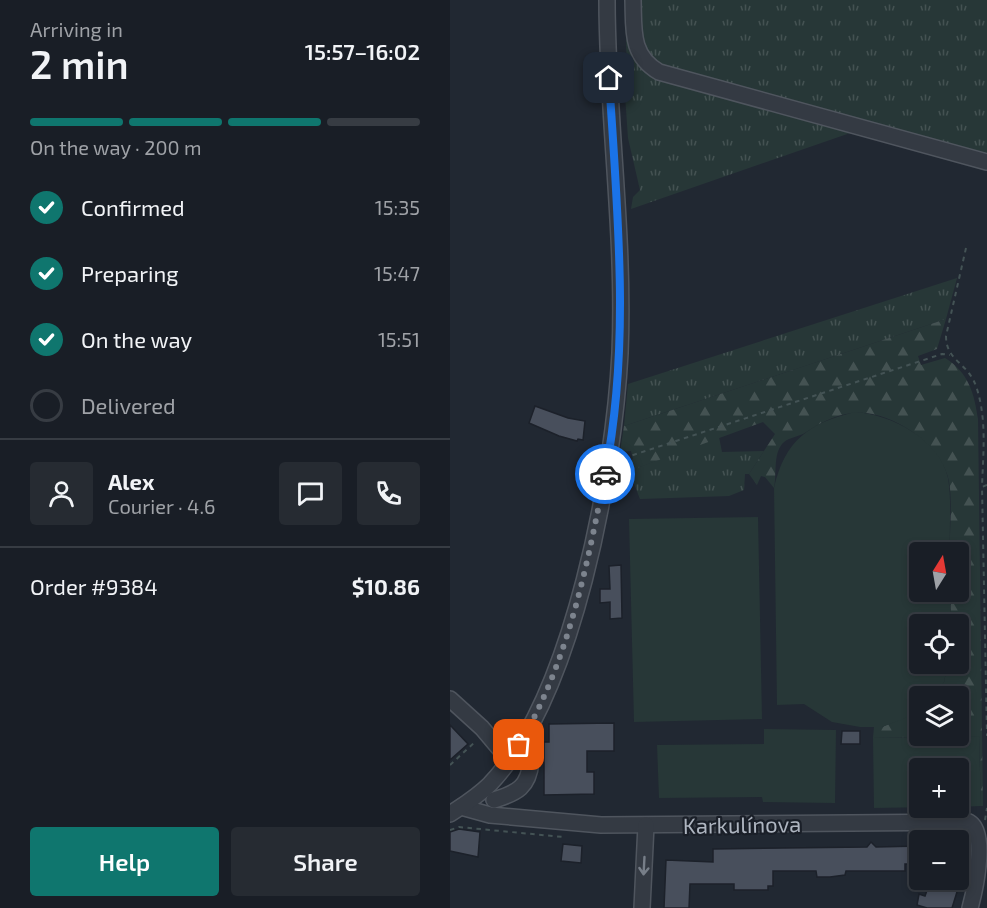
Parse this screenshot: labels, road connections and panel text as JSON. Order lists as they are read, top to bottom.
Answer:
{
  "streets": {
    "street": ["Karkulínova"]
  },
  "north": "top",
  "page": {
    "heading": ["2 min", "Arriving in", "15:57–16:02"],
    "panel": [
      "Alex",
      "Courier · 4.6",
      "Order #9384",
      "$10.86"
    ],
    "bar": "On the way · 200 m",
    "list": [
      ["Confirmed", "15:35"],
      ["Preparing", "15:47"],
      ["On the way", "15:51"],
      "Delivered"
    ],
    "map_buttons": ["+", "−"],
    "buttons": ["Help", "Share"]
  }
}
